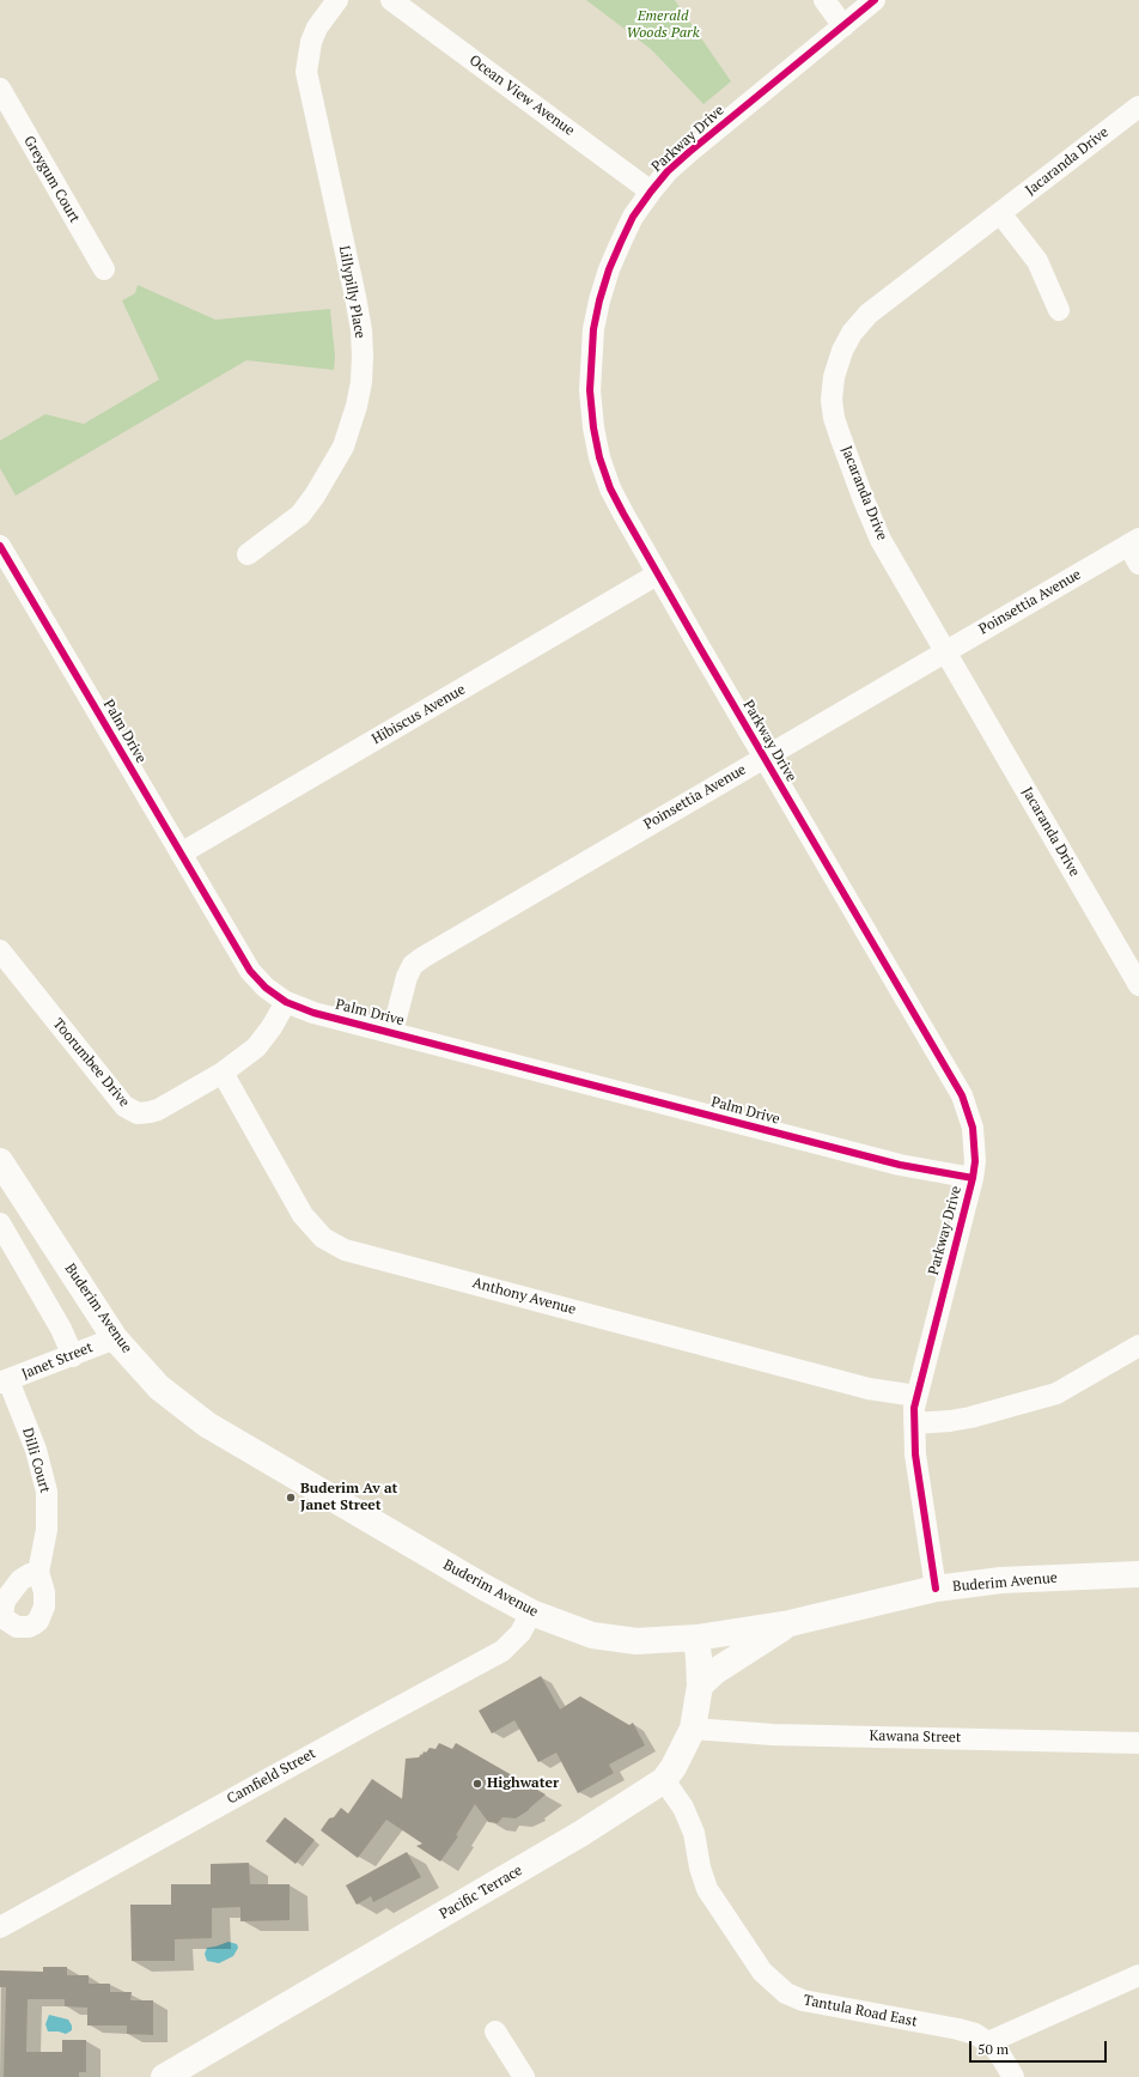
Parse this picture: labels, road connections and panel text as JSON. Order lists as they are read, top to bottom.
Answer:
{
  "streets": {
    "main road": ["Buderim Avenue", "Pacific Terrace"],
    "street": [
      "Ocean View Avenue",
      "Parkway Drive",
      "Jacaranda Drive",
      "Greygum Court",
      "Lillypilly Place",
      "Poinsettia Avenue",
      "Hibiscus Avenue",
      "Palm Drive",
      "Toorumbee Drive",
      "Anthony Avenue",
      "Janet Street",
      "Dilli Court",
      "Kawana Street",
      "Camfield Street",
      "Tantula Road East"
    ]
  },
  "crossings": [
    ["Ocean View Avenue", "Parkway Drive"],
    ["Parkway Drive", "Poinsettia Avenue"],
    ["Parkway Drive", "Hibiscus Avenue"],
    ["Parkway Drive", "Palm Drive"],
    ["Parkway Drive", "Anthony Avenue"],
    ["Parkway Drive", "Buderim Avenue"],
    ["Jacaranda Drive", "Poinsettia Avenue"],
    ["Poinsettia Avenue", "Palm Drive"],
    ["Hibiscus Avenue", "Palm Drive"],
    ["Palm Drive", "Toorumbee Drive"],
    ["Toorumbee Drive", "Anthony Avenue"],
    ["Buderim Avenue", "Janet Street"],
    ["Buderim Avenue", "Camfield Street"],
    ["Buderim Avenue", "Pacific Terrace"],
    ["Janet Street", "Dilli Court"],
    ["Kawana Street", "Pacific Terrace"],
    ["Pacific Terrace", "Tantula Road East"]
  ],
  "parks": ["Emerald Woods Park"],
  "places": ["Buderim Av at Janet Street", "Highwater"],
  "scale_bar": "50 m"
}
